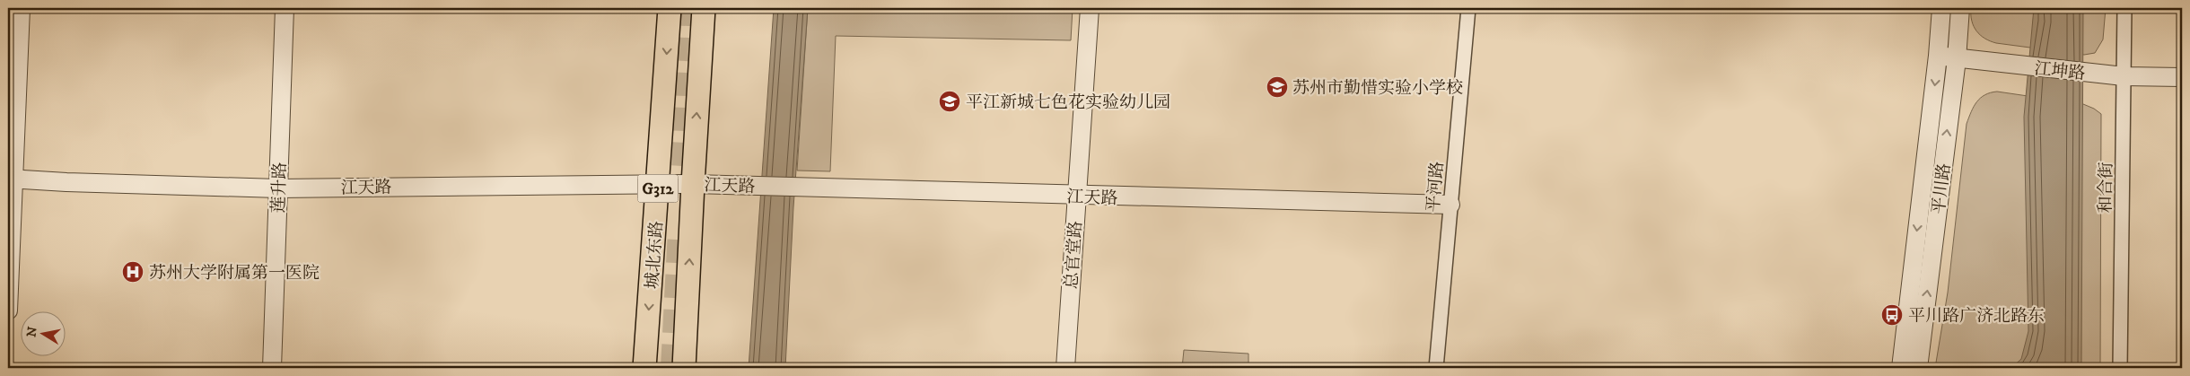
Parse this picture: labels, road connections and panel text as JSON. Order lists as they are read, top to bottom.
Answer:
{
  "streets": {
    "main road": ["G312", "城北东路"],
    "street": [
      "江坤路",
      "江天路",
      "平河路",
      "莲升路",
      "和合街",
      "平川路",
      "总官堂路"
    ]
  },
  "crossings": [
    ["江坤路", "和合街"],
    ["江坤路", "平川路"],
    ["江天路", "平河路"],
    ["江天路", "莲升路"],
    ["江天路", "城北东路"],
    ["江天路", "总官堂路"]
  ],
  "places": {
    "school or university": ["苏州市勤惜实验小学校", "平江新城七色花实验幼儿园"],
    "hospital": ["苏州大学附属第一医院"],
    "bus stop": ["平川路广济北路东"]
  },
  "north": "left"
}
